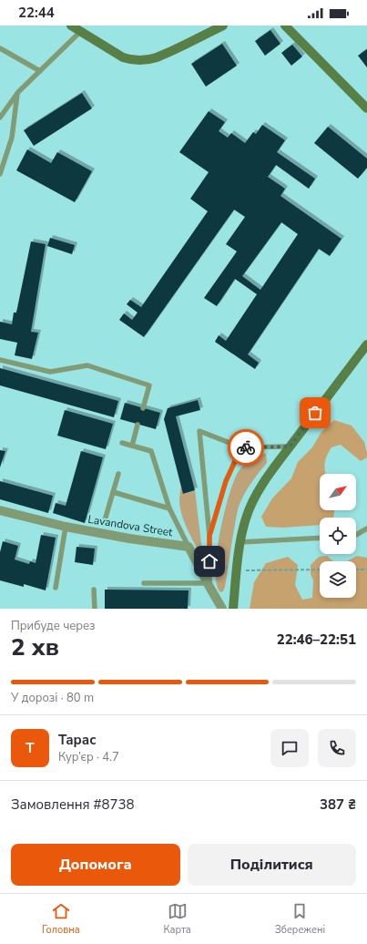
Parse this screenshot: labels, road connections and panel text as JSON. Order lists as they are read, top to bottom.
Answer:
{
  "streets": {
    "street": ["Lavandova Street"]
  },
  "north": "top right",
  "page": {
    "status": "22:44",
    "heading": ["2 хв", "Прибуде через", "22:46–22:51"],
    "panel": [
      "Тарас",
      "Кур’єр · 4.7",
      "Замовлення #8738",
      "387 ₴"
    ],
    "bar": "У дорозі · 80 m",
    "round": "Т",
    "buttons": ["Допомога", "Поділитися"],
    "tabs": ["Головна", "Карта", "Збережені"]
  }
}
